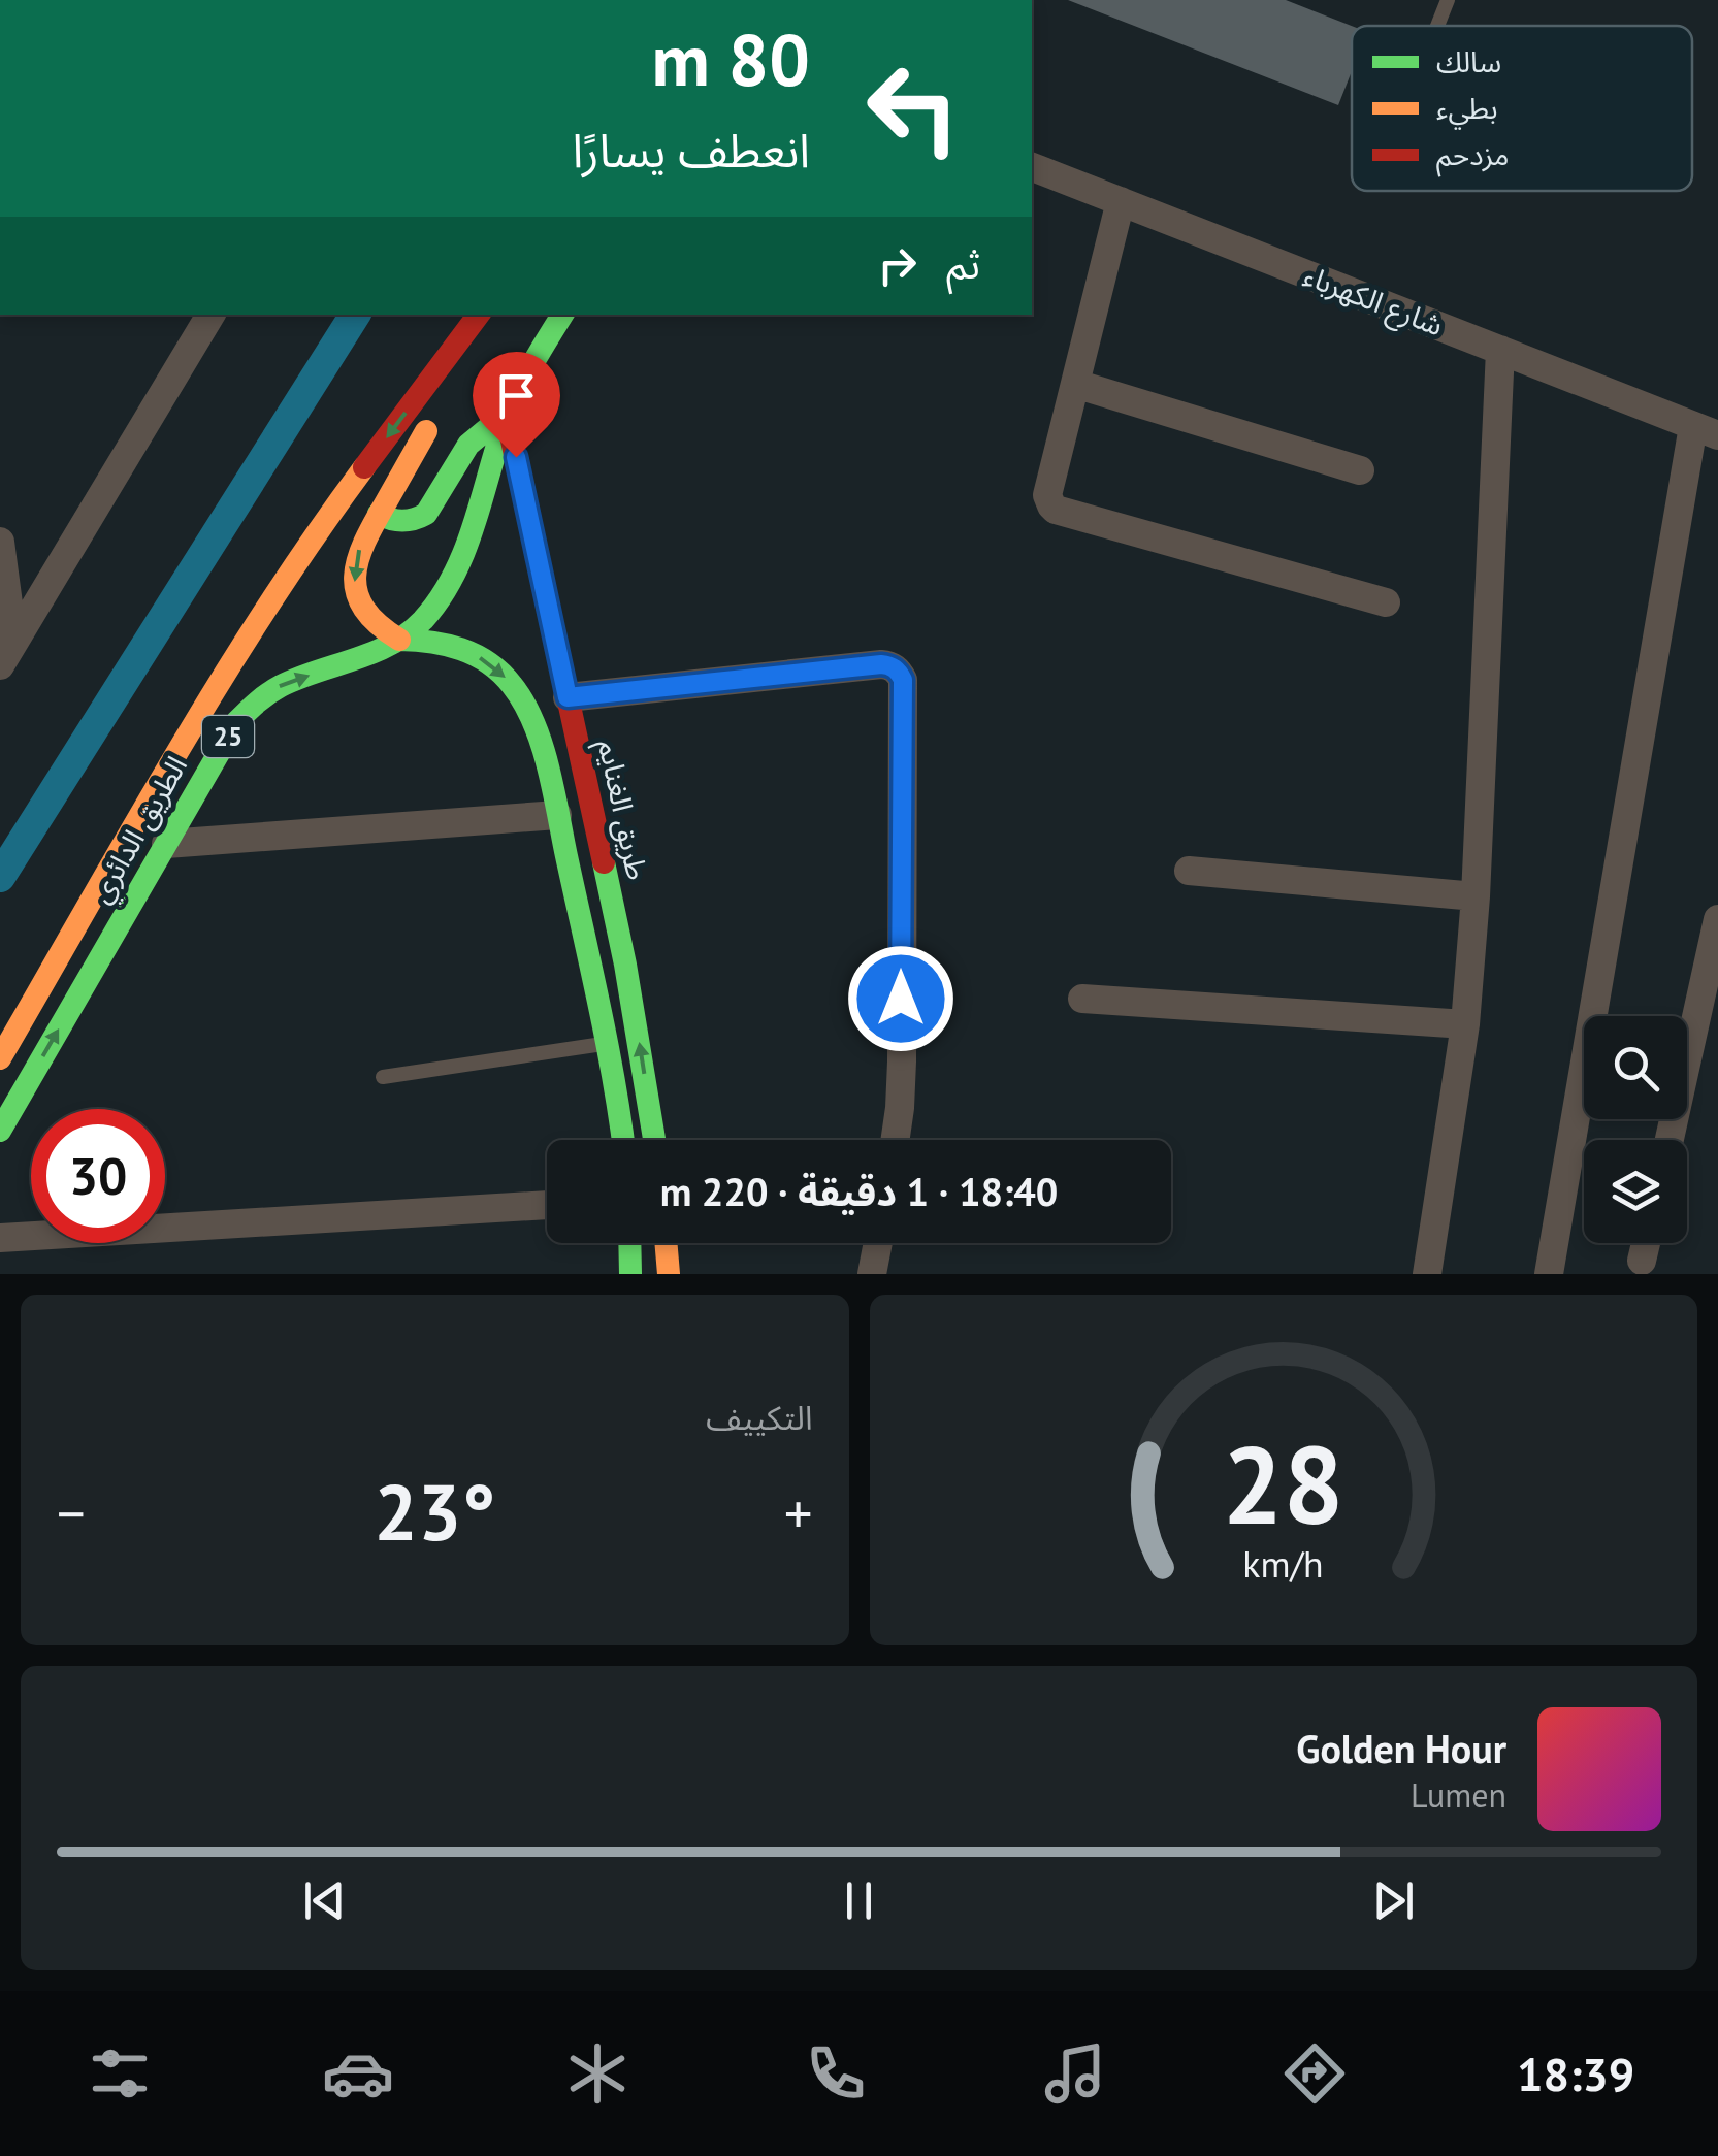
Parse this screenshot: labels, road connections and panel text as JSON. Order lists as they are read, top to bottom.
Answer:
{
  "streets": {
    "main road": ["25", "طريق الغنايم", "الطريق الدائري"],
    "street": ["شارع الكهرباء"]
  },
  "crossings": [
    ["طريق الغنايم", "الطريق الدائري"]
  ],
  "legend": ["سالك", "بطيء", "مزدحم"],
  "page": {
    "turn": ["80 m", "انعطف يسارًا"],
    "then": "ثم",
    "limit": "30",
    "trip": "18:40 · 1 دقيقة · 220 m",
    "tile": "التكييف",
    "heat": ["−", "23°", "+"],
    "song": ["Golden Hour", "Lumen"],
    "tabs": "18:39",
    "gauge": ["28", "km/h"]
  }
}
